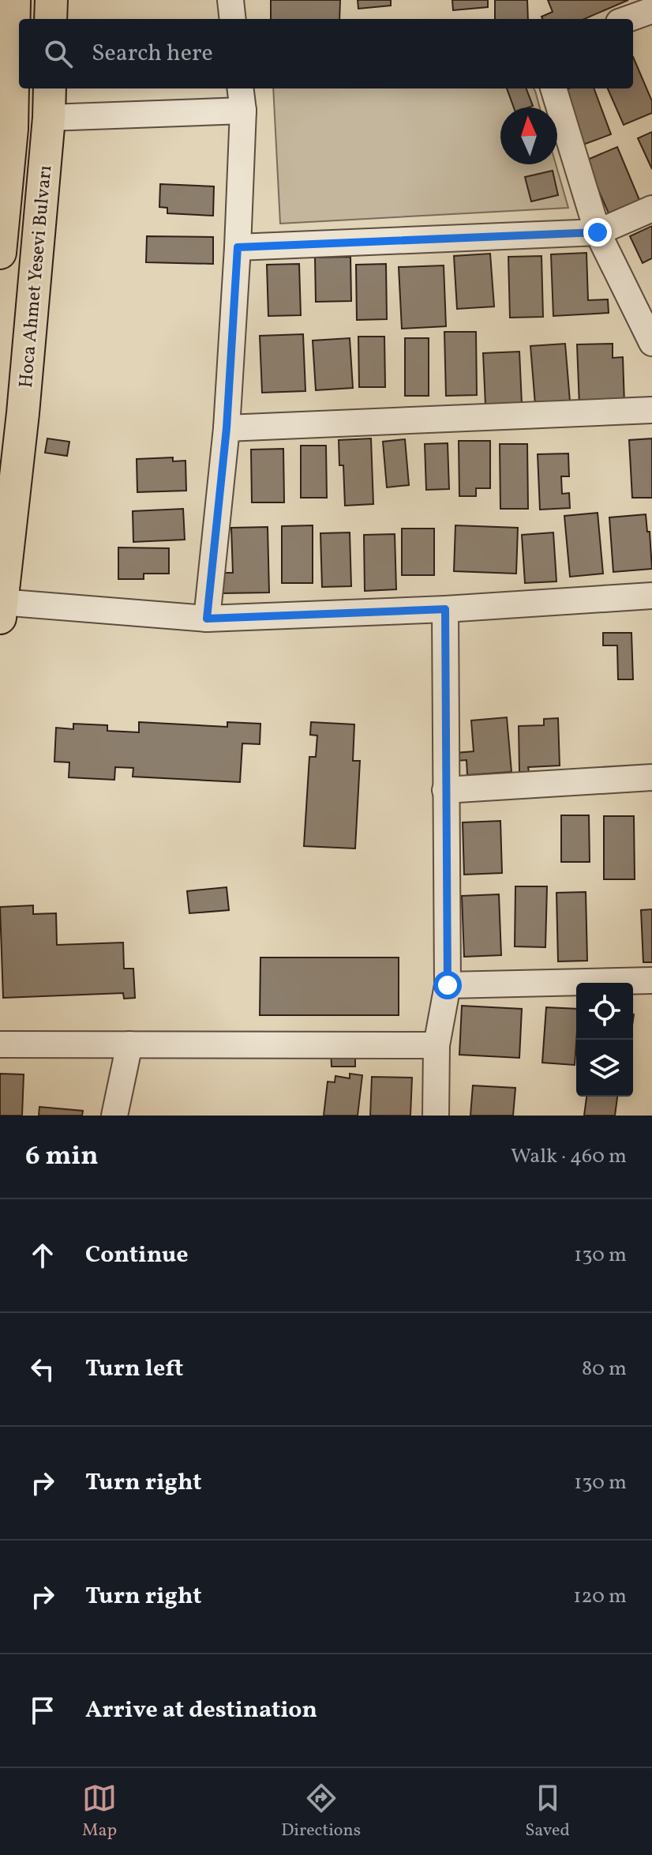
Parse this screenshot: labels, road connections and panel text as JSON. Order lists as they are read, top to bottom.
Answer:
{
  "streets": {
    "main road": ["Hoca Ahmet Yesevi Bulvarı"]
  },
  "north": "top",
  "page": {
    "search": "Search here",
    "heading": ["6 min", "Walk · 460 m"],
    "list": [
      ["Continue", "130 m"],
      ["Turn left", "80 m"],
      ["Turn right", "130 m"],
      ["Turn right", "120 m"],
      "Arrive at destination"
    ],
    "nav": ["Map", "Directions", "Saved"]
  }
}
